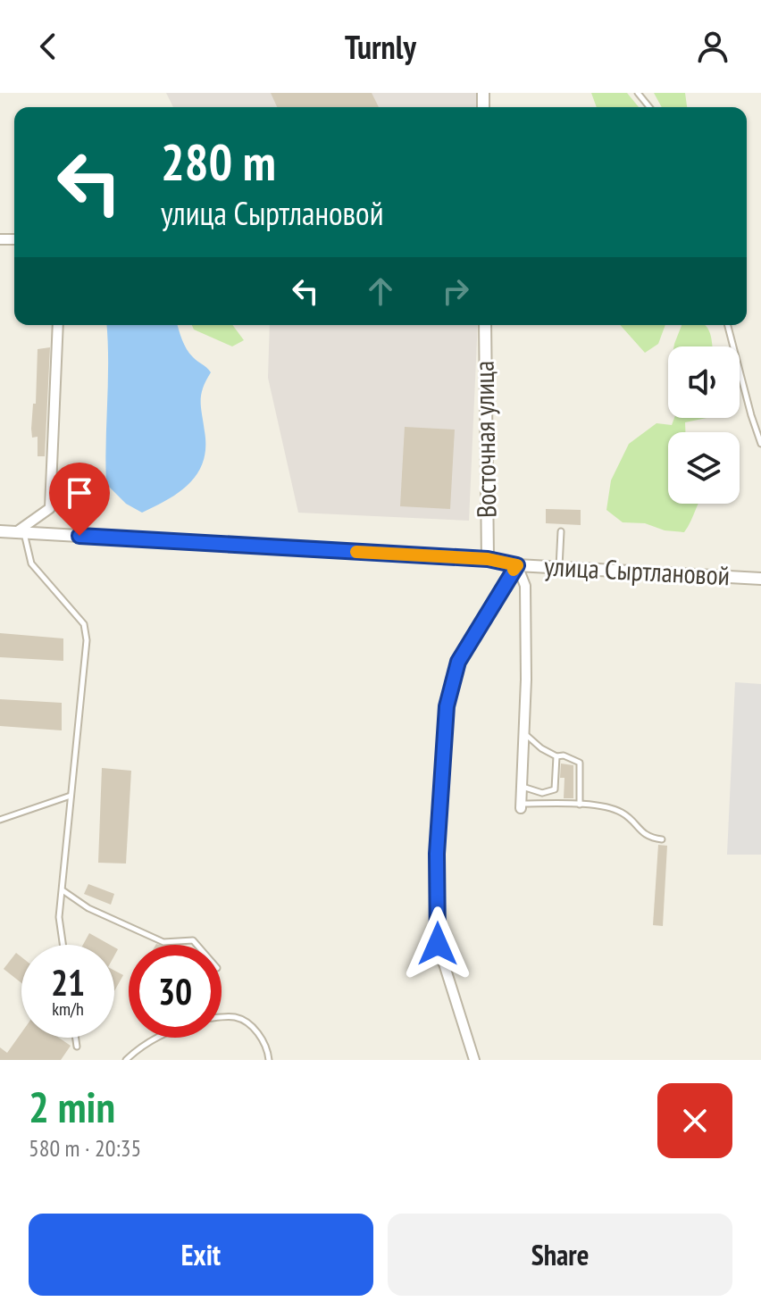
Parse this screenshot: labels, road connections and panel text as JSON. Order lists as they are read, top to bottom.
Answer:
{
  "streets": {
    "street": ["Восточная улица", "улица Сыртлановой"]
  },
  "crossings": [
    ["Восточная улица", "улица Сыртлановой"]
  ],
  "page": {
    "header": "Turnly",
    "turn": ["280 m", "улица Сыртлановой"],
    "speed": "21 km/h",
    "limit": "30",
    "heading": ["2 min", "580 m · 20:35"],
    "buttons": ["Exit", "Share"]
  }
}
